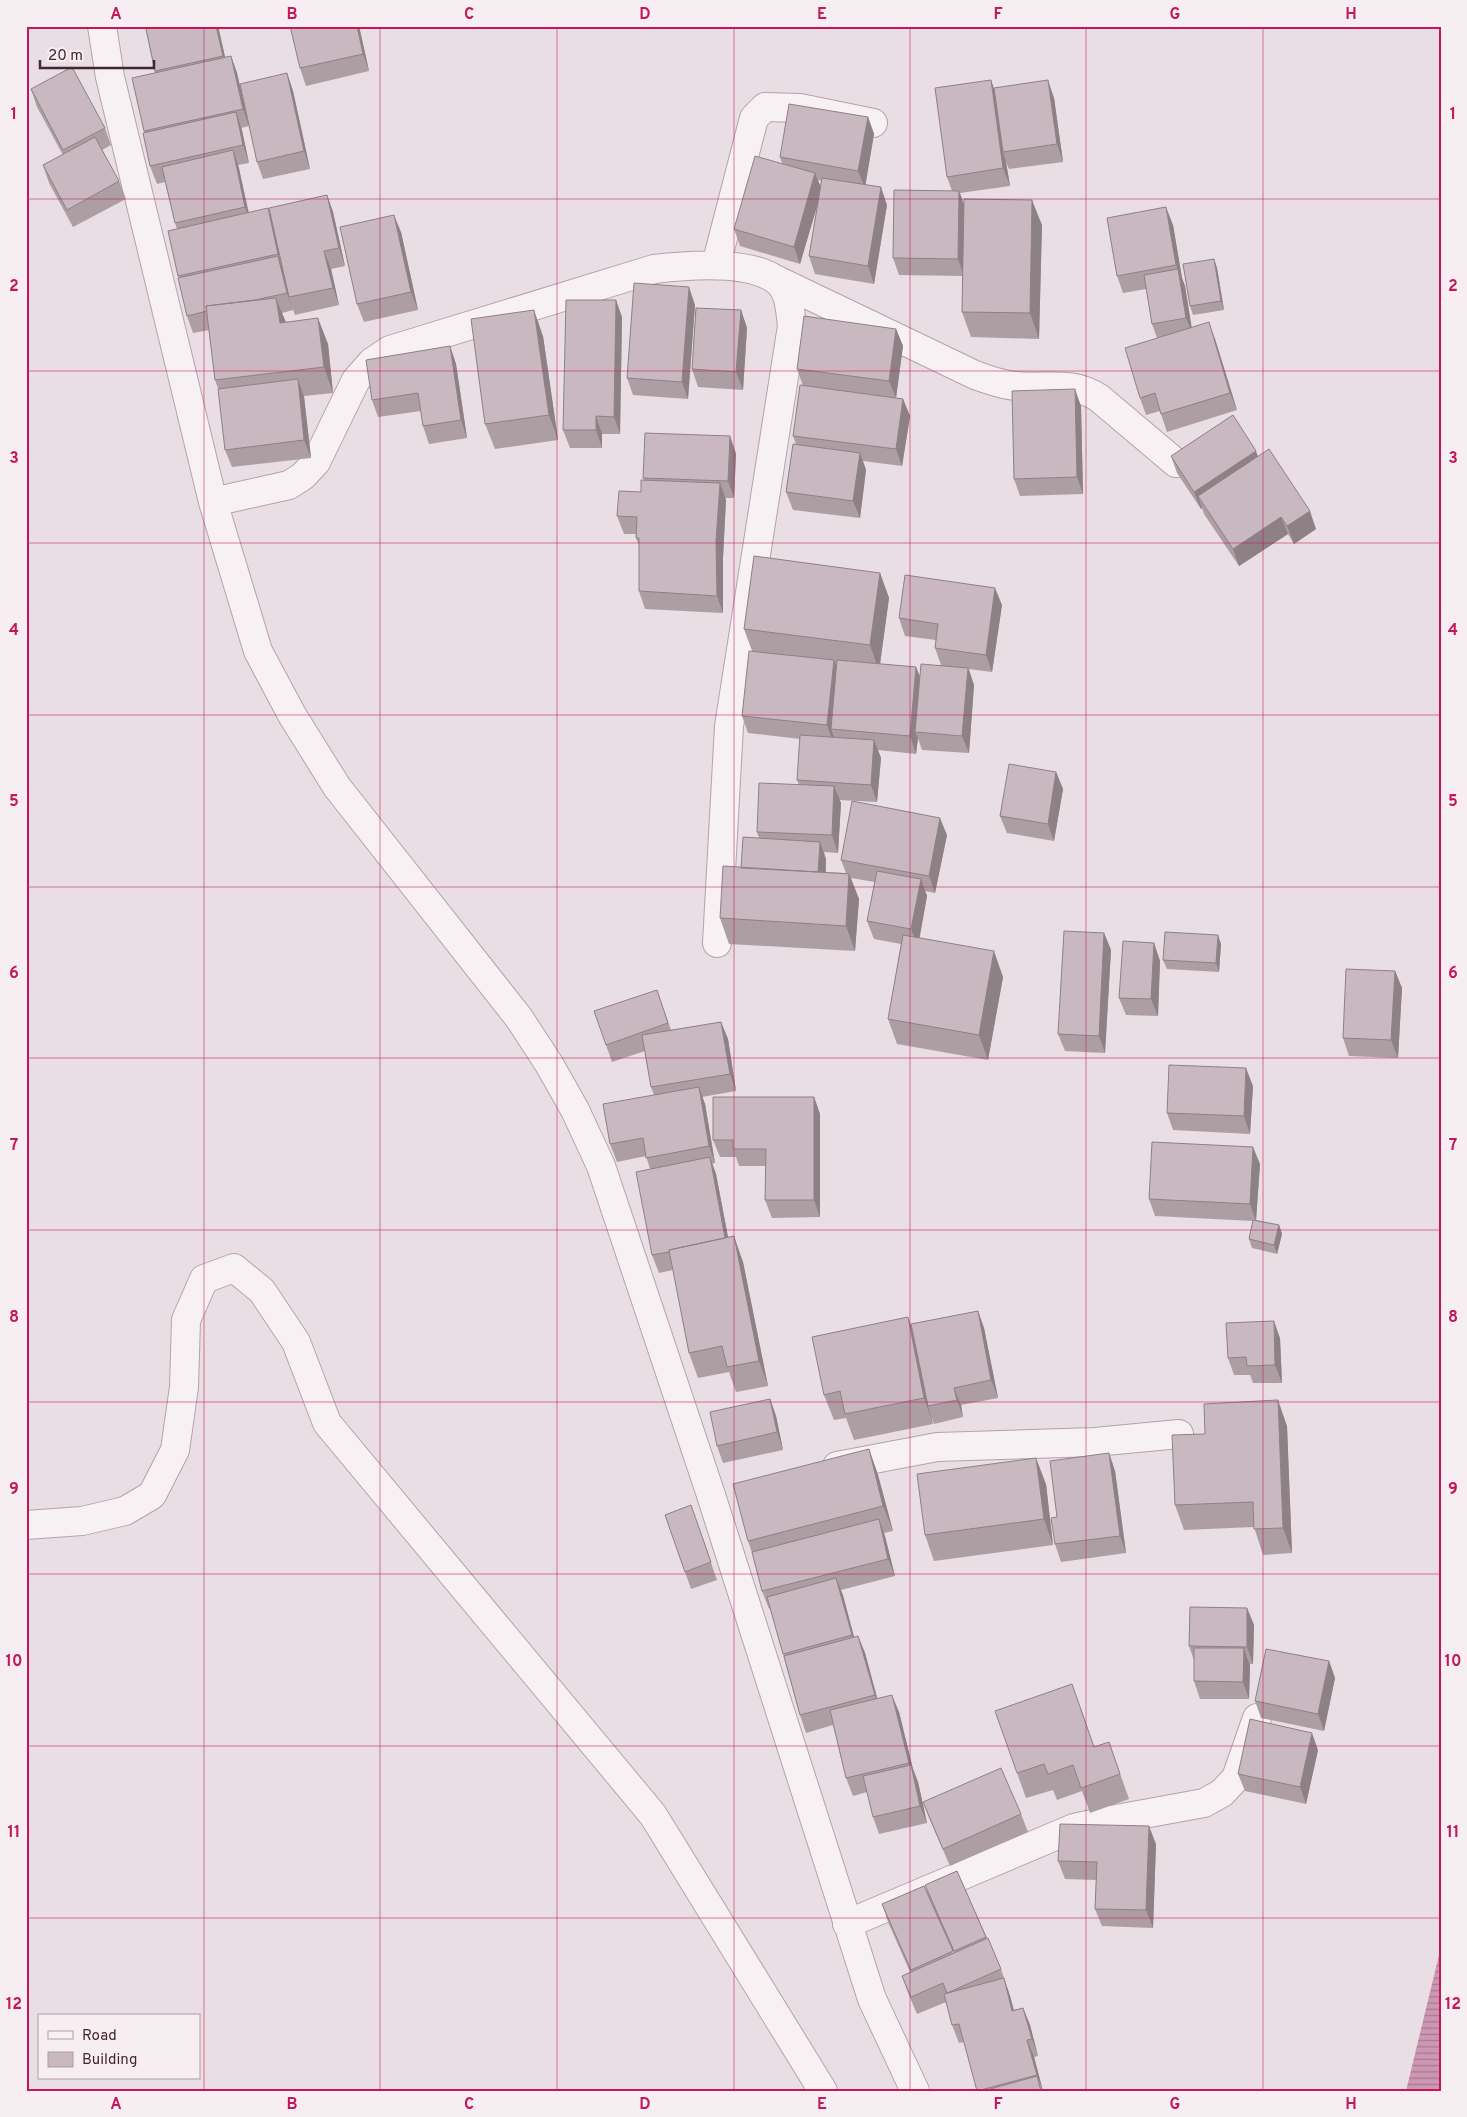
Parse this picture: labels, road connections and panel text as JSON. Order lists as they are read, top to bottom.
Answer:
{
  "legend": ["Road", "Building"],
  "scale_bar": "20 m",
  "grid": {
    "columns": [
      "A",
      "B",
      "C",
      "D",
      "E",
      "F",
      "G",
      "H"
    ],
    "rows": [
      "1",
      "2",
      "3",
      "4",
      "5",
      "6",
      "7",
      "8",
      "9",
      "10",
      "11",
      "12"
    ]
  }
}
